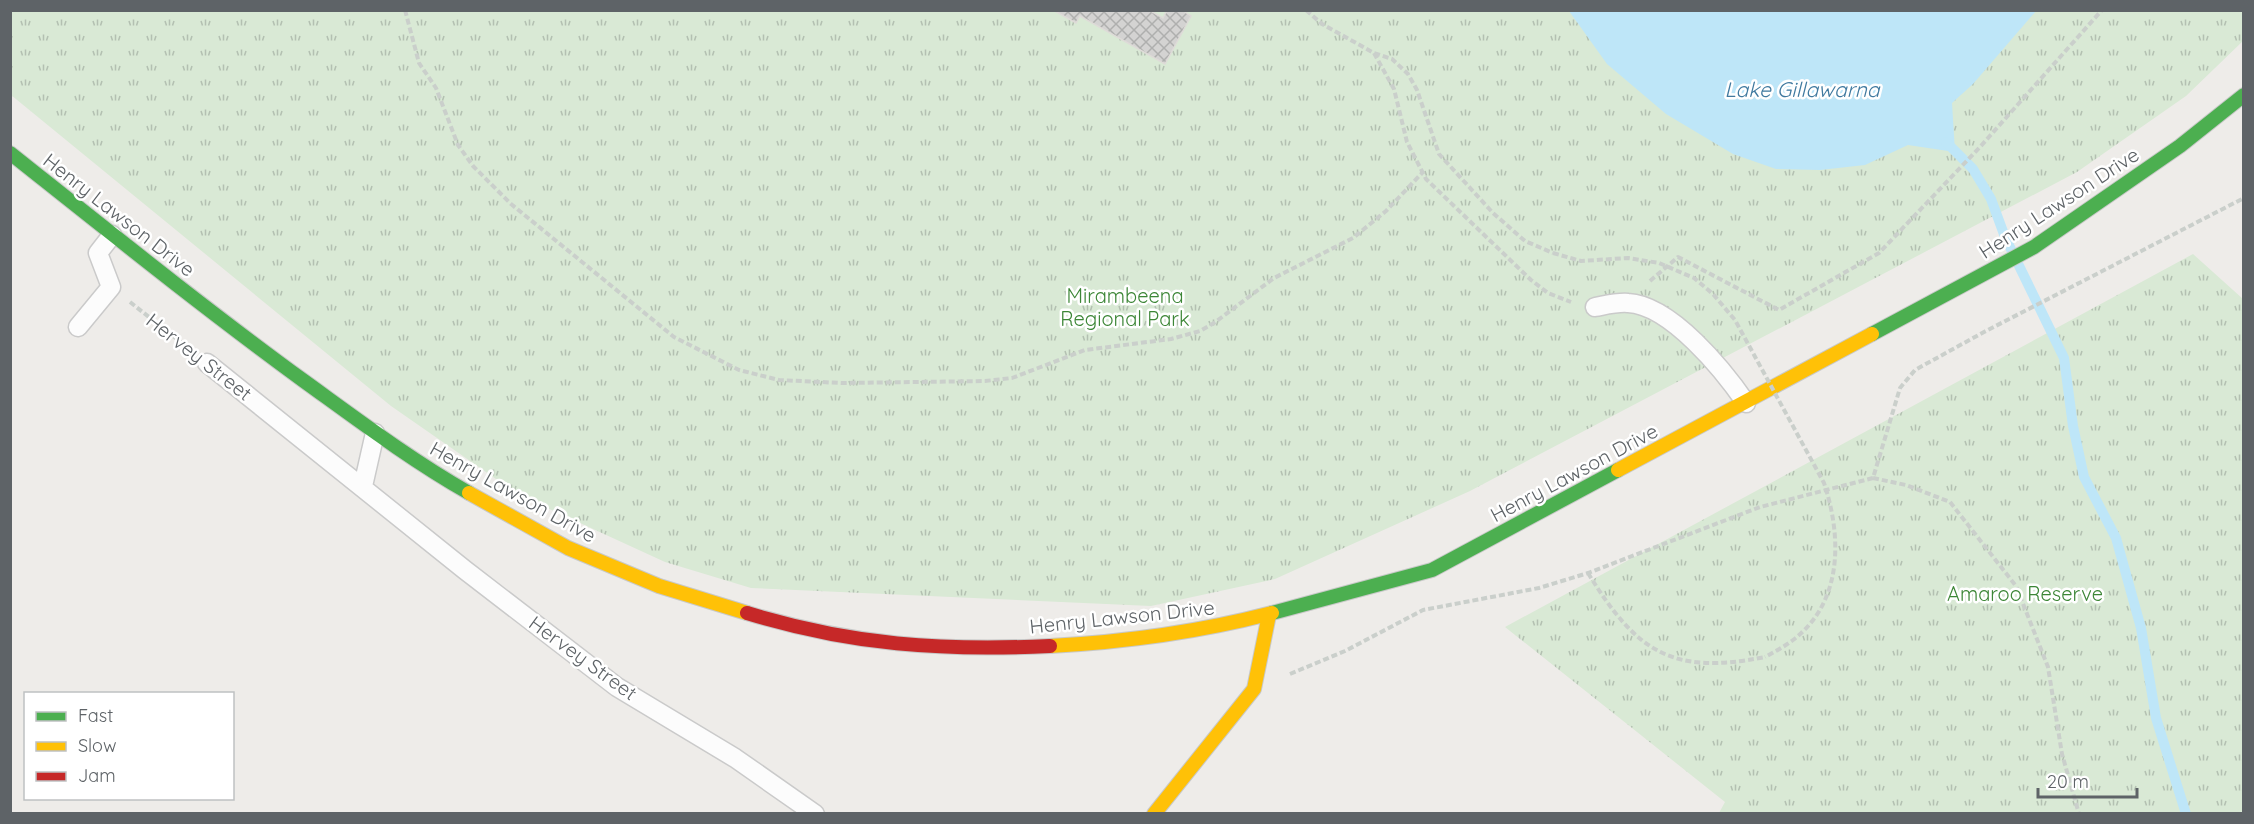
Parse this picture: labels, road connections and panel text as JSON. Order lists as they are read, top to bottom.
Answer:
{
  "streets": {
    "main road": ["Henry Lawson Drive"],
    "lane": ["Hervey Street"]
  },
  "water": ["Lake Gillawarna"],
  "parks": ["Mirambeena Regional Park", "Amaroo Reserve"],
  "legend": ["Fast", "Slow", "Jam"],
  "scale_bar": "20 m"
}
